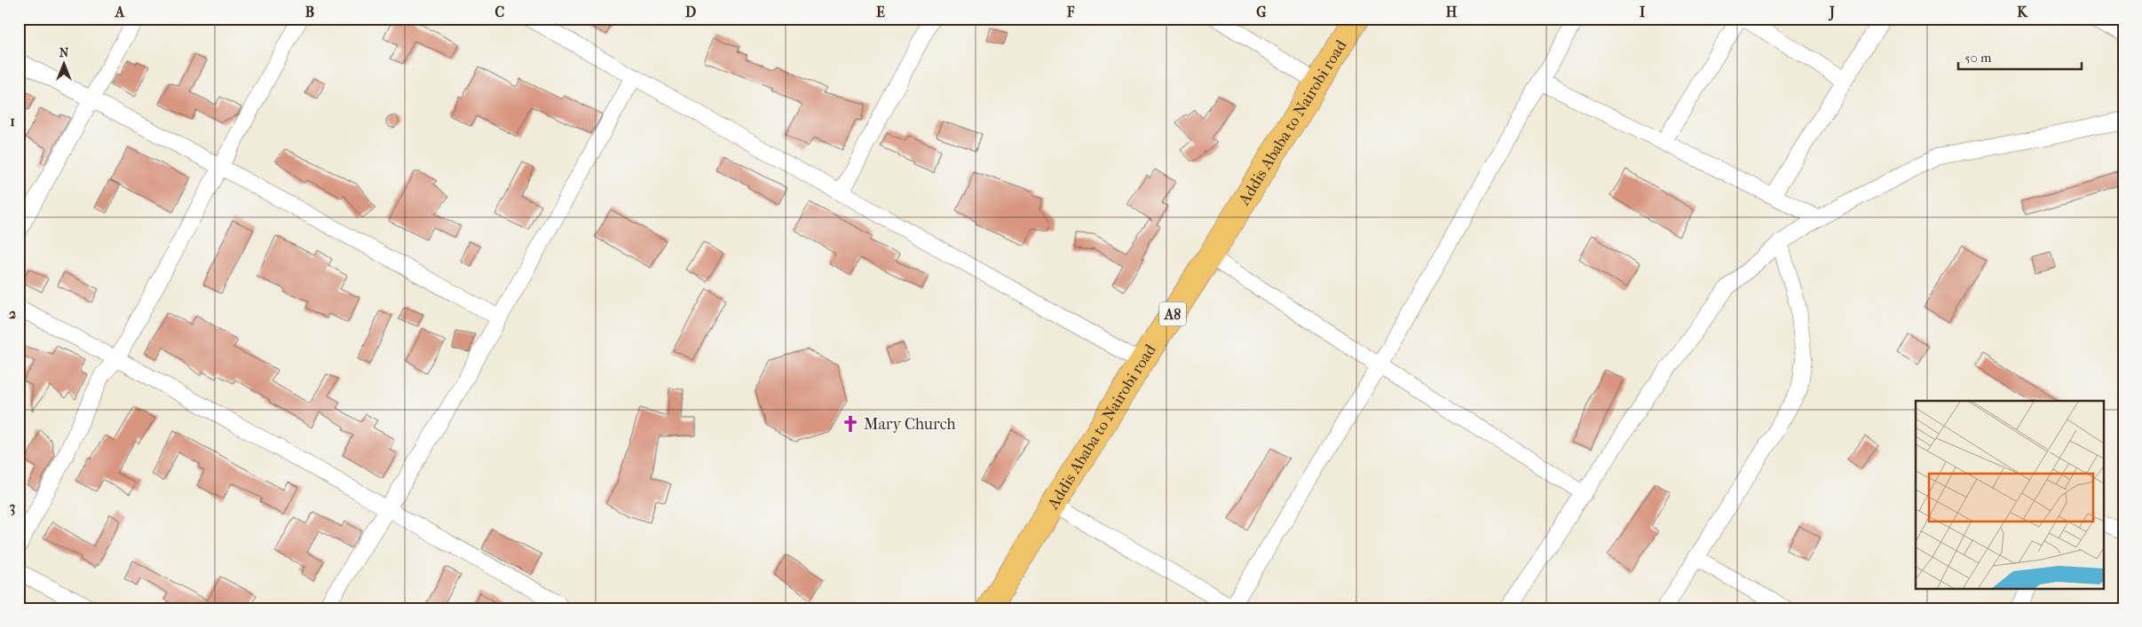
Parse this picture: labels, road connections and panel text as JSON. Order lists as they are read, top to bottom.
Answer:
{
  "streets": {
    "highway": ["Addis Ababa to Nairobi road", "A8"]
  },
  "places": {
    "church": ["Mary Church"]
  },
  "scale_bar": "50 m",
  "north": "top",
  "grid": {
    "columns": [
      "A",
      "B",
      "C",
      "D",
      "E",
      "F",
      "G",
      "H",
      "I",
      "J",
      "K"
    ],
    "rows": ["1", "2", "3"]
  }
}
